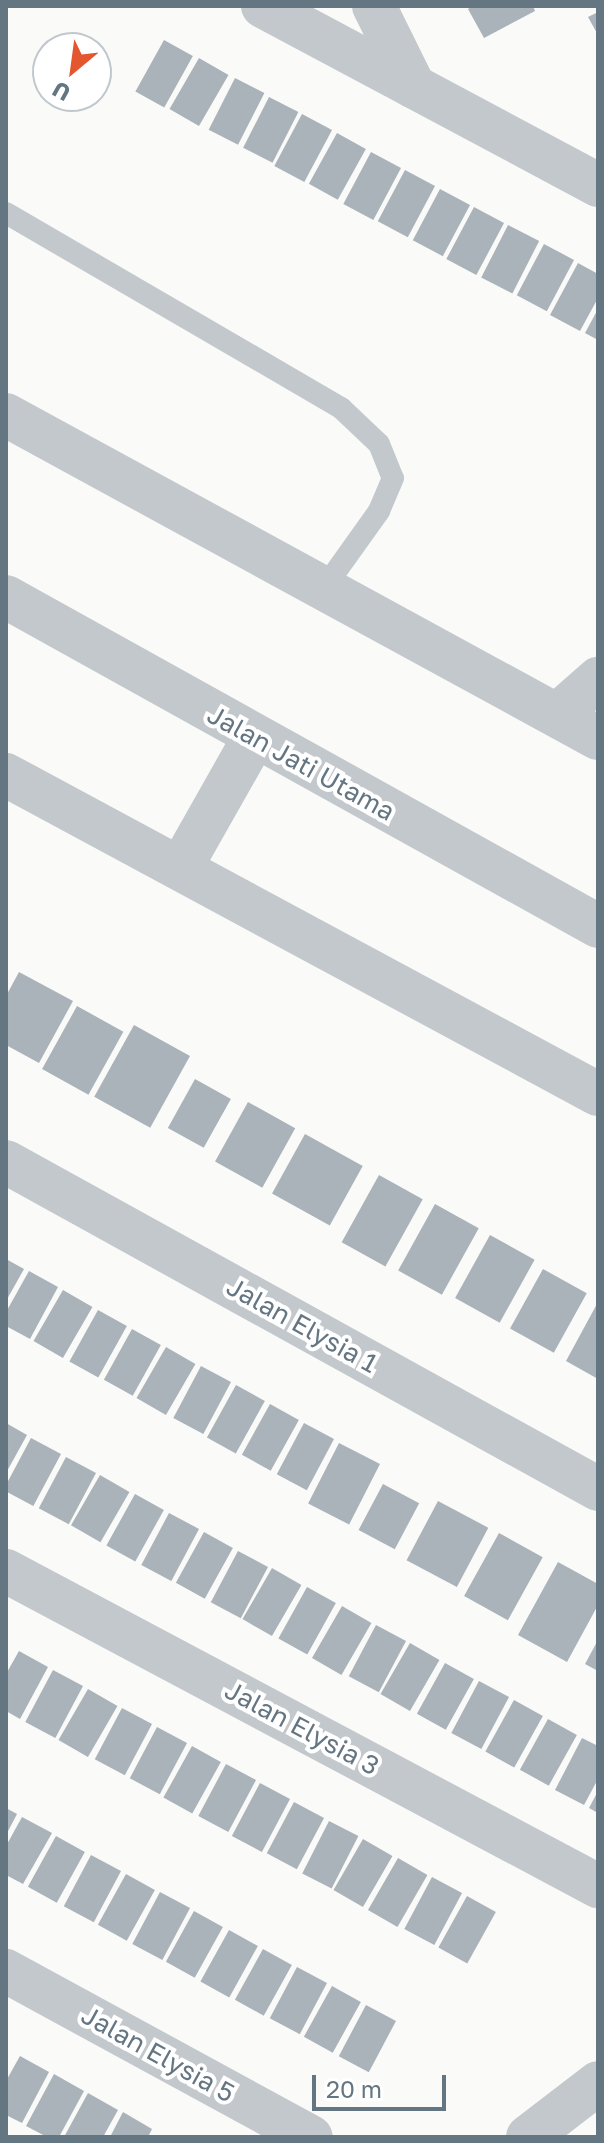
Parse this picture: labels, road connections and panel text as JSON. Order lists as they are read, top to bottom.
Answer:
{
  "streets": {
    "street": [
      "Jalan Jati Utama",
      "Jalan Elysia 1",
      "Jalan Elysia 3",
      "Jalan Elysia 5"
    ]
  },
  "scale_bar": "20 m",
  "north": "bottom left"
}
